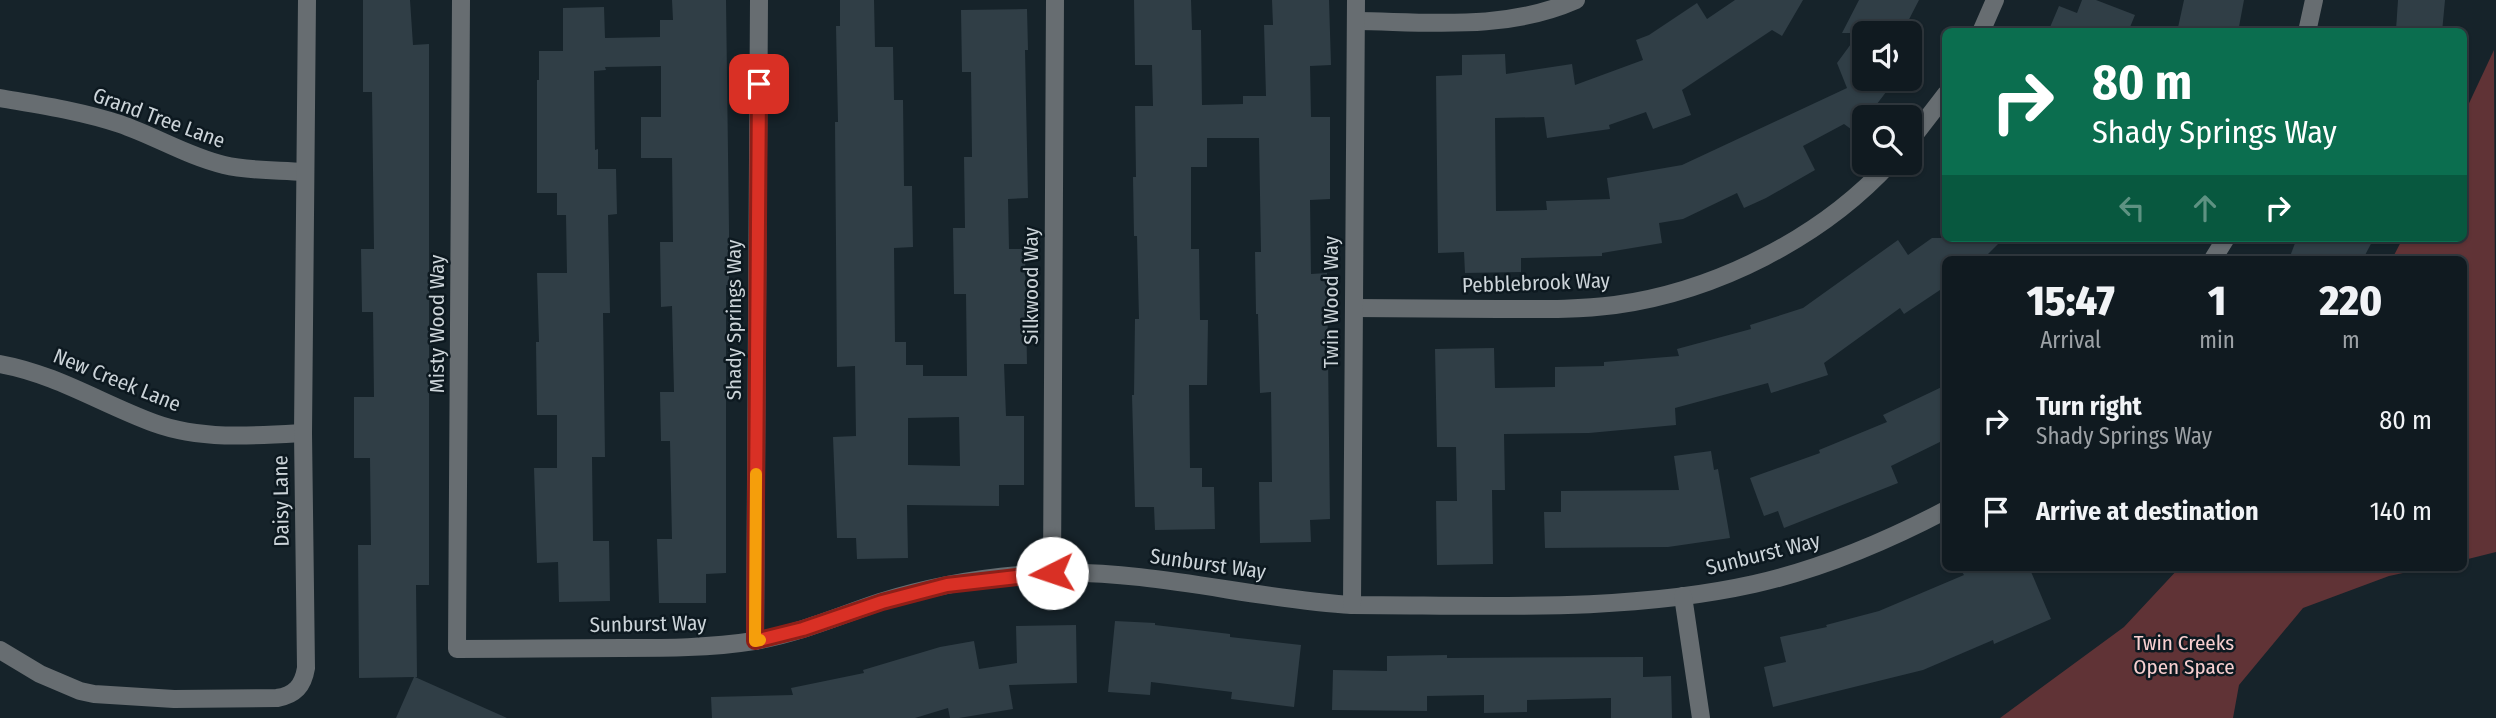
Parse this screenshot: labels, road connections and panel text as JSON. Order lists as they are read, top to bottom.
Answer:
{
  "streets": {
    "street": [
      "Grand Tree Lane",
      "Pebblebrook Way",
      "Silkwood Way",
      "Twin Wood Way",
      "Shady Springs Way",
      "Misty Wood Way",
      "New Creek Lane",
      "Daisy Lane",
      "Sunburst Way"
    ]
  },
  "crossings": [
    ["Grand Tree Lane", "Daisy Lane"],
    ["Pebblebrook Way", "Twin Wood Way"],
    ["Silkwood Way", "Sunburst Way"],
    ["Twin Wood Way", "Sunburst Way"],
    ["Shady Springs Way", "Sunburst Way"],
    ["Misty Wood Way", "Sunburst Way"],
    ["New Creek Lane", "Daisy Lane"]
  ],
  "parks": ["Twin Creeks Open Space"],
  "page": {
    "turn": ["80 m", "Shady Springs Way"],
    "eta": [
      "15:47",
      "Arrival",
      "1",
      "min",
      "220",
      "m"
    ],
    "list": [
      {
        "name": "Turn right",
        "note": "Shady Springs Way",
        "value": "80 m"
      },
      {
        "name": "Arrive at destination",
        "value": "140 m"
      }
    ]
  }
}
